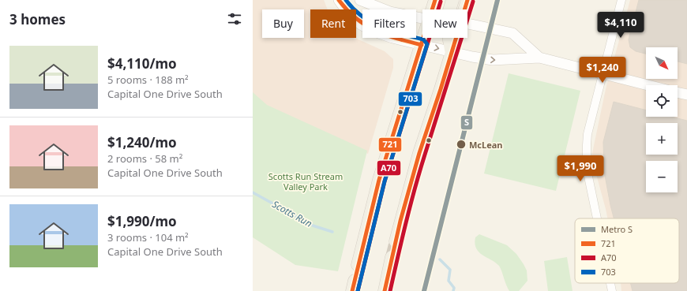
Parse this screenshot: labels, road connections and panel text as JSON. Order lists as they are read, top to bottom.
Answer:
{
  "water": ["Scotts Run"],
  "parks": ["Scotts Run Stream Valley Park"],
  "places": ["McLean"],
  "lines": [
    "metro line S",
    "transit line 721",
    "transit line 703",
    "transit line A70"
  ],
  "legend": [
    "Metro S",
    "721",
    "A70",
    "703"
  ],
  "north": "bottom right",
  "page": {
    "heading": "3 homes",
    "chip": [
      "Buy",
      "Rent",
      "Filters",
      "New"
    ],
    "price": ["$4,110", "$1,240", "$1,990"],
    "list": [
      {
        "name": "$4,110/mo",
        "note": "5 rooms · 188 m² · Capital One Drive South"
      },
      {
        "name": "$1,240/mo",
        "note": "2 rooms · 58 m² · Capital One Drive South"
      },
      {
        "name": "$1,990/mo",
        "note": "3 rooms · 104 m² · Capital One Drive South"
      }
    ],
    "map_buttons": ["+", "−"]
  }
}
